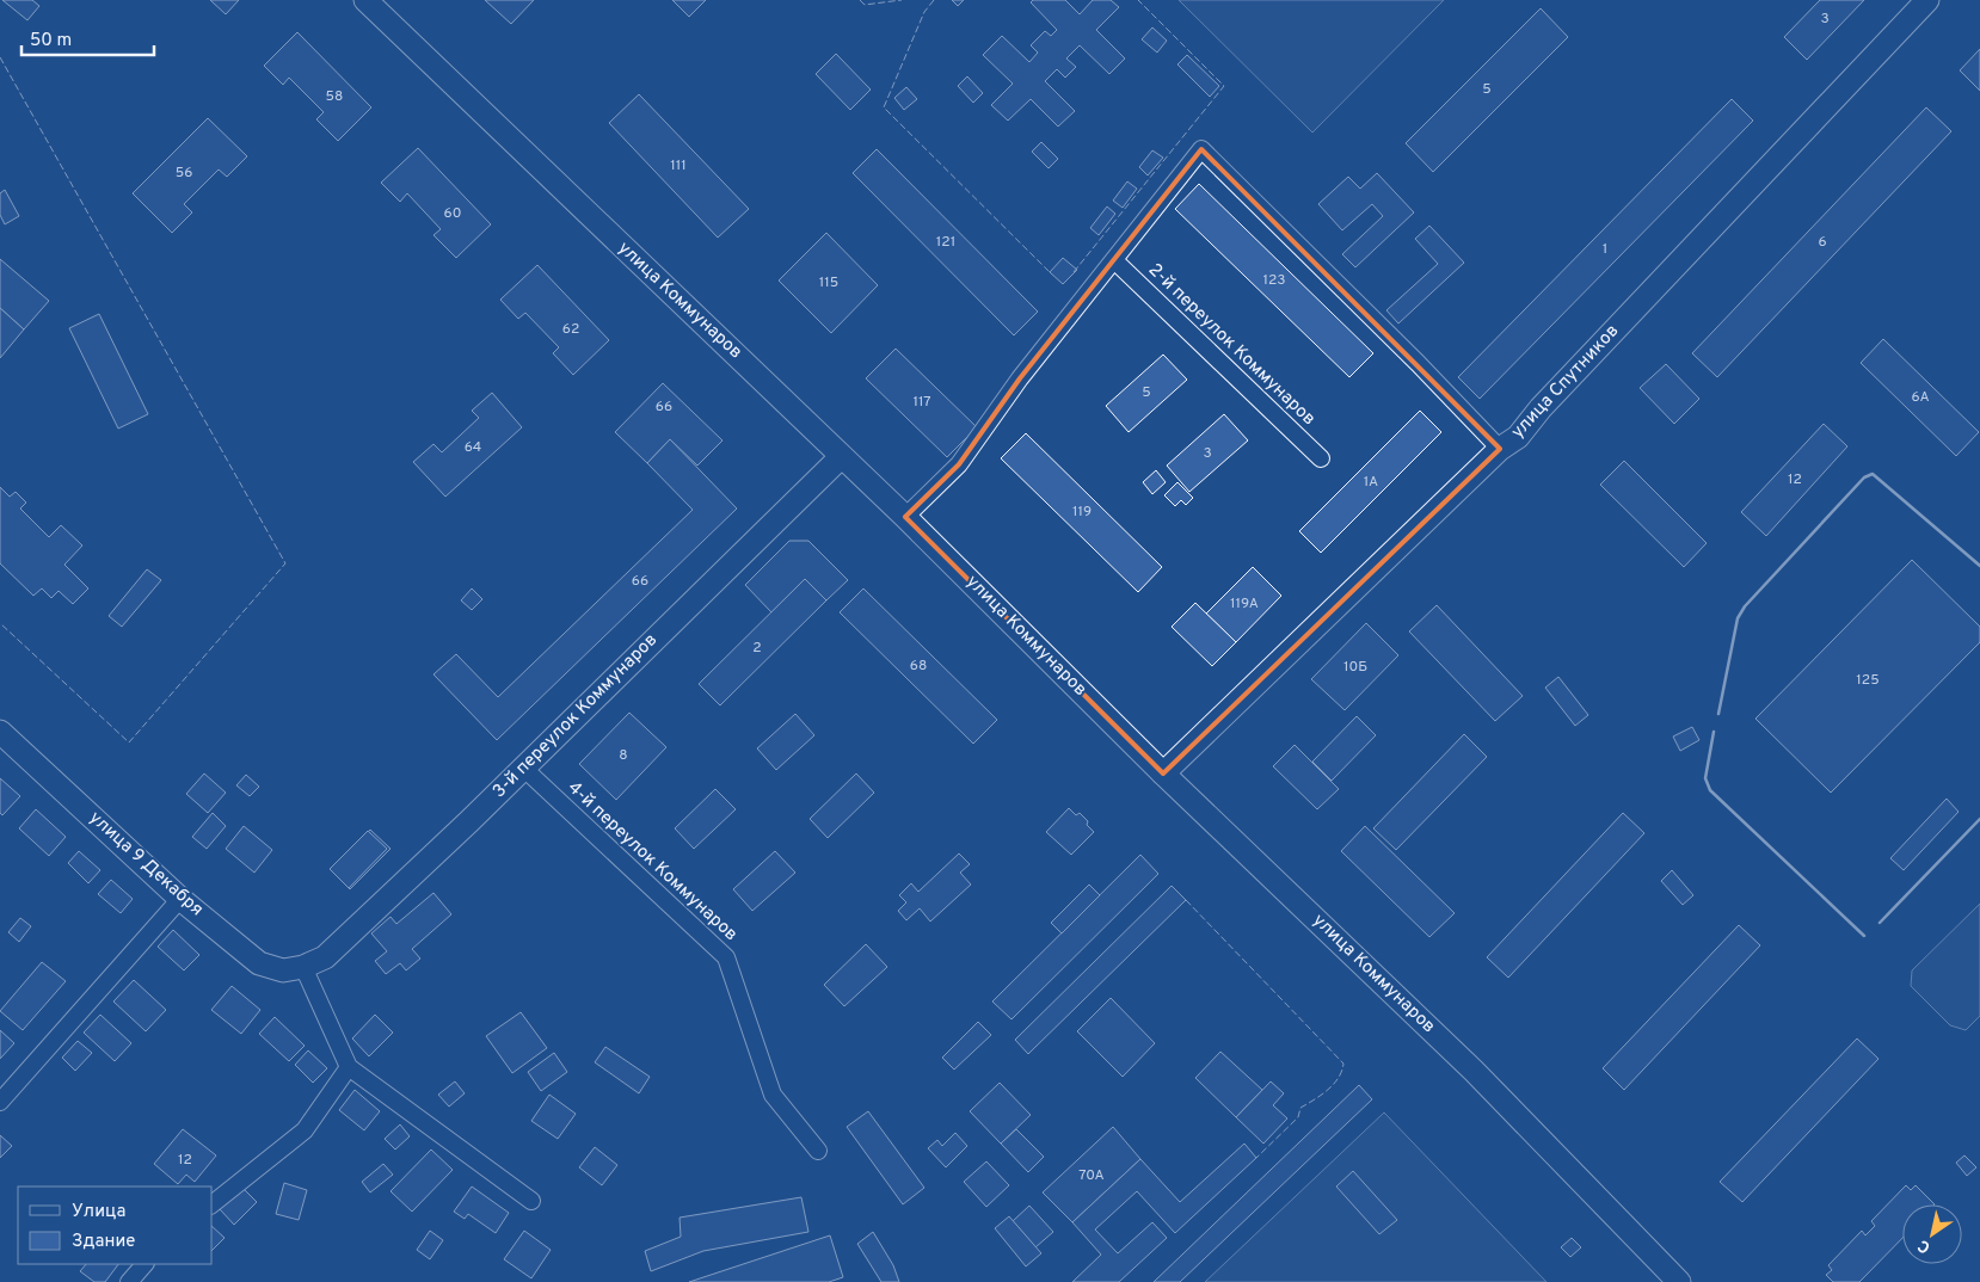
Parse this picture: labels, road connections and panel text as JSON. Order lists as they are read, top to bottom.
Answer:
{
  "streets": {
    "street": [
      "улица Коммунаров",
      "2-й переулок Коммунаров",
      "улица Спутников",
      "3-й переулок Коммунаров",
      "4-й переулок Коммунаров",
      "улица 9 Декабря"
    ]
  },
  "crossings": [
    ["улица Коммунаров", "улица Спутников"],
    ["улица Коммунаров", "3-й переулок Коммунаров"],
    ["3-й переулок Коммунаров", "4-й переулок Коммунаров"],
    ["3-й переулок Коммунаров", "улица 9 Декабря"]
  ],
  "house_numbers": [
    "3",
    "5",
    "58",
    "111",
    "56",
    "60",
    "121",
    "6",
    "1",
    "123",
    "115",
    "62",
    "5",
    "6А",
    "117",
    "66",
    "64",
    "3",
    "12",
    "1А",
    "119",
    "66",
    "119А",
    "2",
    "68",
    "10Б",
    "125",
    "8",
    "12",
    "70А"
  ],
  "legend": ["Улица", "Здание"],
  "scale_bar": "50 m",
  "north": "bottom left"
}
